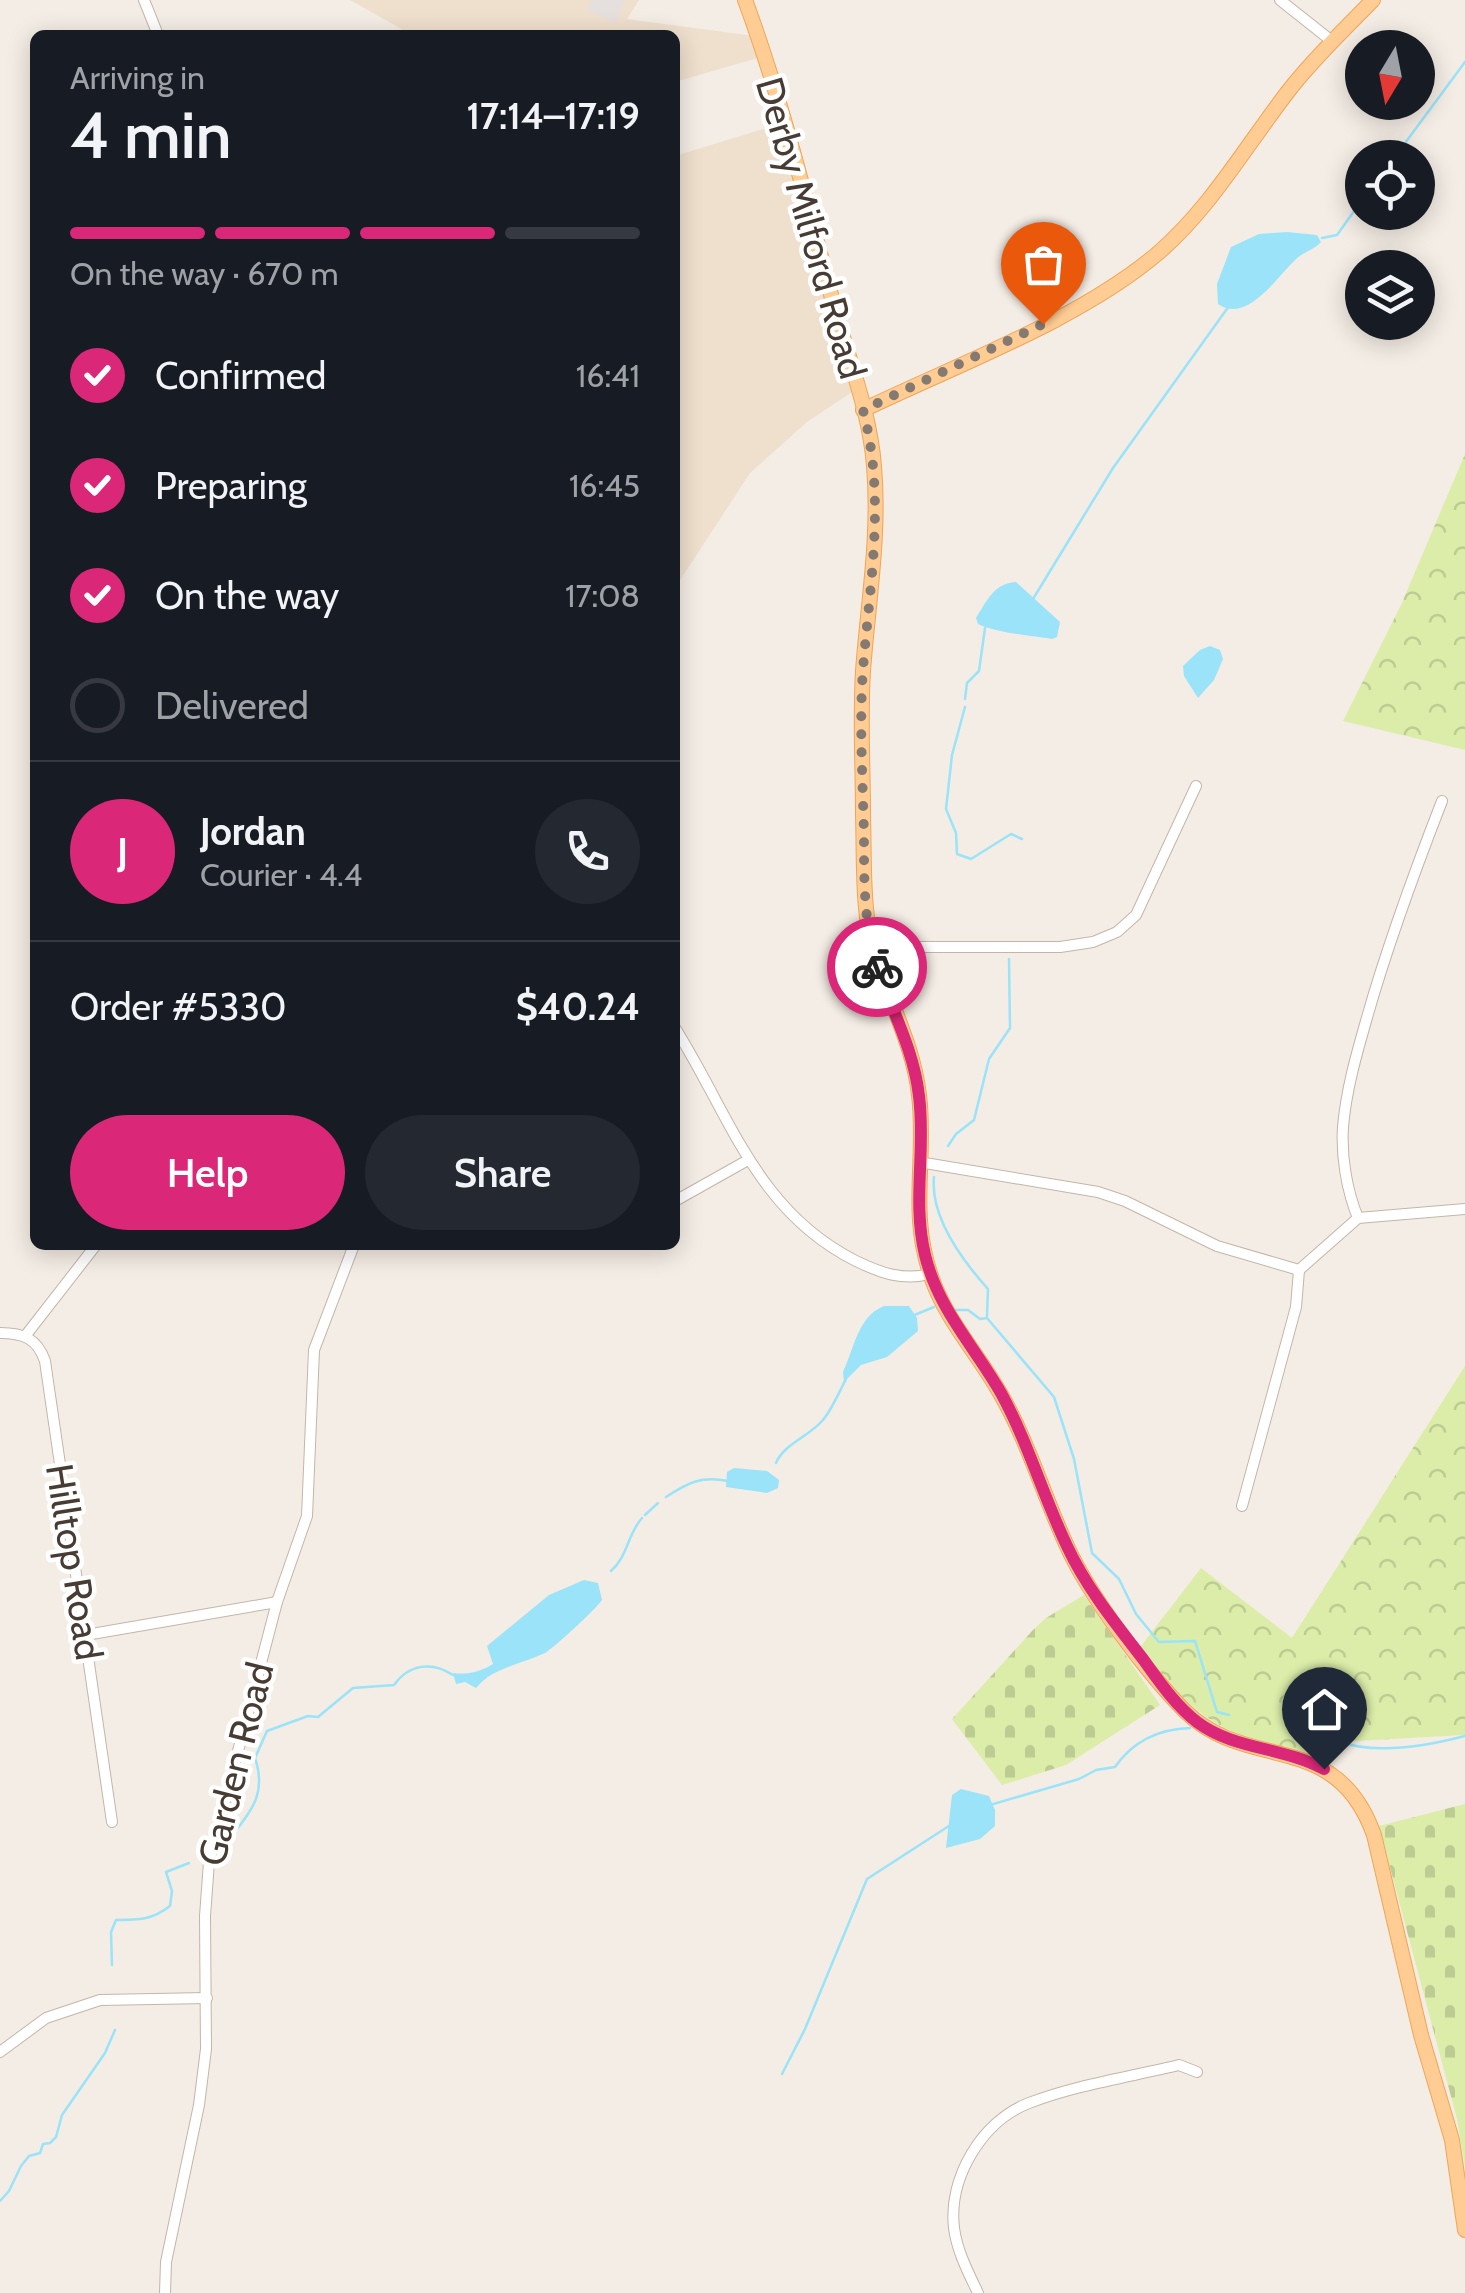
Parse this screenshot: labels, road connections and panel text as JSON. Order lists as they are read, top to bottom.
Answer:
{
  "streets": {
    "main road": ["Derby Milford Road"],
    "street": ["Hilltop Road", "Garden Road"]
  },
  "north": "bottom",
  "page": {
    "heading": ["4 min", "Arriving in", "17:14–17:19"],
    "panel": [
      "Jordan",
      "Courier · 4.4",
      "Order #5330",
      "$40.24"
    ],
    "bar": "On the way · 670 m",
    "list": [
      ["Confirmed", "16:41"],
      ["Preparing", "16:45"],
      ["On the way", "17:08"],
      "Delivered"
    ],
    "round": "J",
    "buttons": ["Help", "Share"]
  }
}
